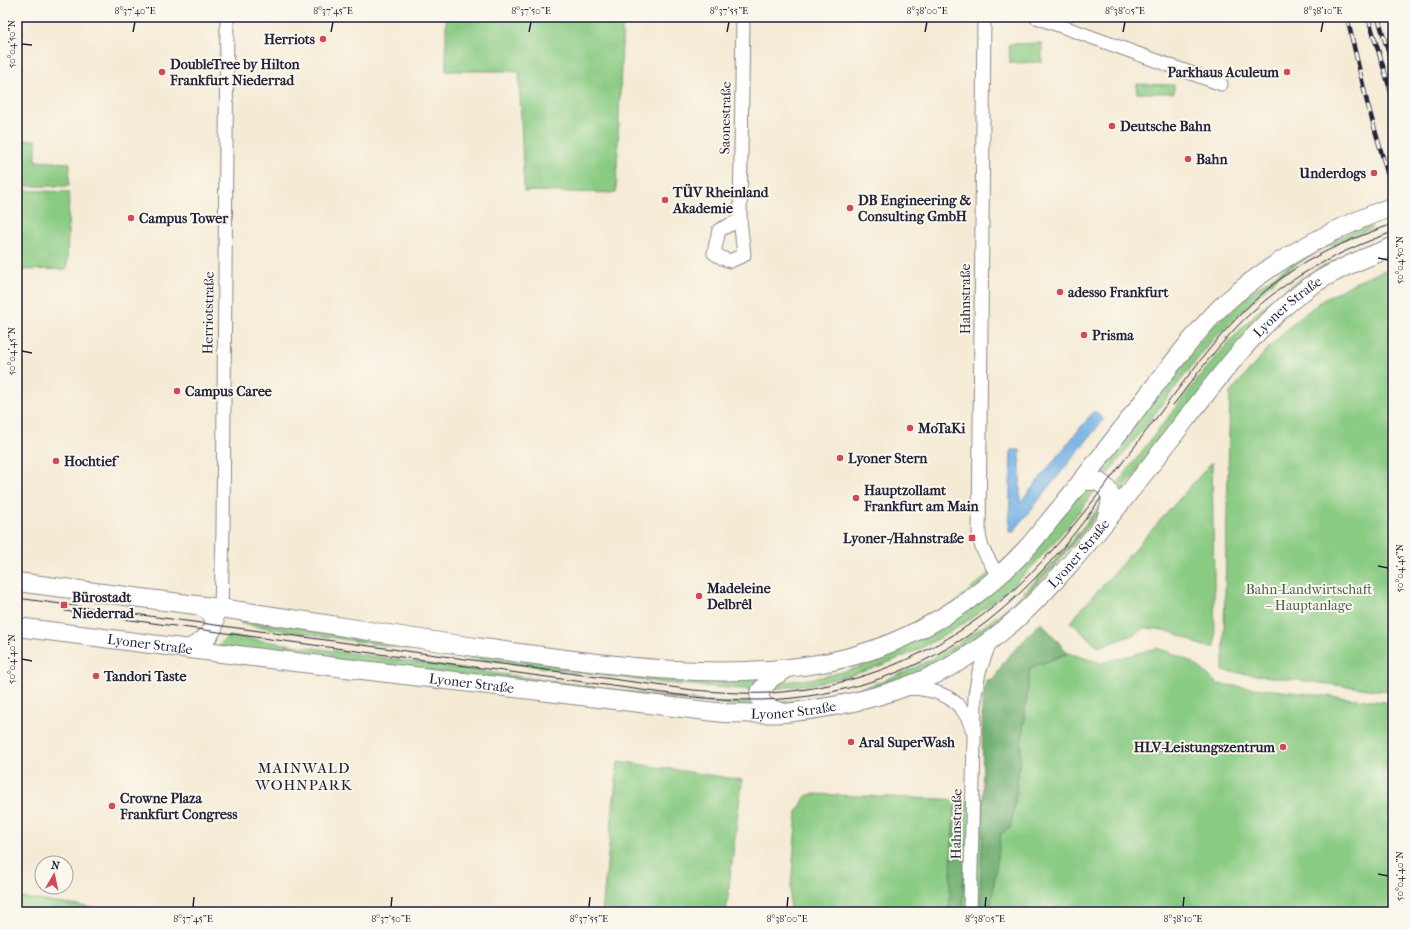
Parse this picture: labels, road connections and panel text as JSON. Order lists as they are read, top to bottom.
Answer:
{
  "streets": {
    "main road": ["Lyoner Straße"],
    "street": ["Saonestraße", "Hahnstraße", "Herriotstraße"]
  },
  "crossings": [
    ["Hahnstraße", "Lyoner Straße"]
  ],
  "districts": ["MAINWALD WOHNPARK"],
  "parks": ["Bahn-Landwirtschaft – Hauptanlage"],
  "places": {
    "other": [
      "Herriots",
      "DoubleTree by Hilton Frankfurt Niederrad",
      "Parkhaus Aculeum",
      "Deutsche Bahn",
      "Bahn",
      "Underdogs",
      "TÜV Rheinland Akademie",
      "DB Engineering & Consulting GmbH",
      "Campus Tower",
      "adesso Frankfurt",
      "Prisma",
      "Campus Caree",
      "MoTaKi",
      "Lyoner Stern",
      "Hochtief",
      "Hauptzollamt Frankfurt am Main",
      "Madeleine Delbrêl",
      "Tandori Taste",
      "Aral SuperWash",
      "HLV-Leistungszentrum",
      "Crowne Plaza Frankfurt Congress"
    ],
    "transit": ["Lyoner-/Hahnstraße", "Bürostadt Niederrad"]
  },
  "north": "top",
  "coordinates": [
    "8°37'40\"E",
    "8°37'45\"E",
    "8°37'50\"E",
    "8°37'55\"E",
    "8°38'00\"E",
    "8°38'05\"E",
    "8°38'10\"E",
    "50°04'50\"N",
    "50°04'45\"N",
    "50°04'40\"N"
  ]
}
